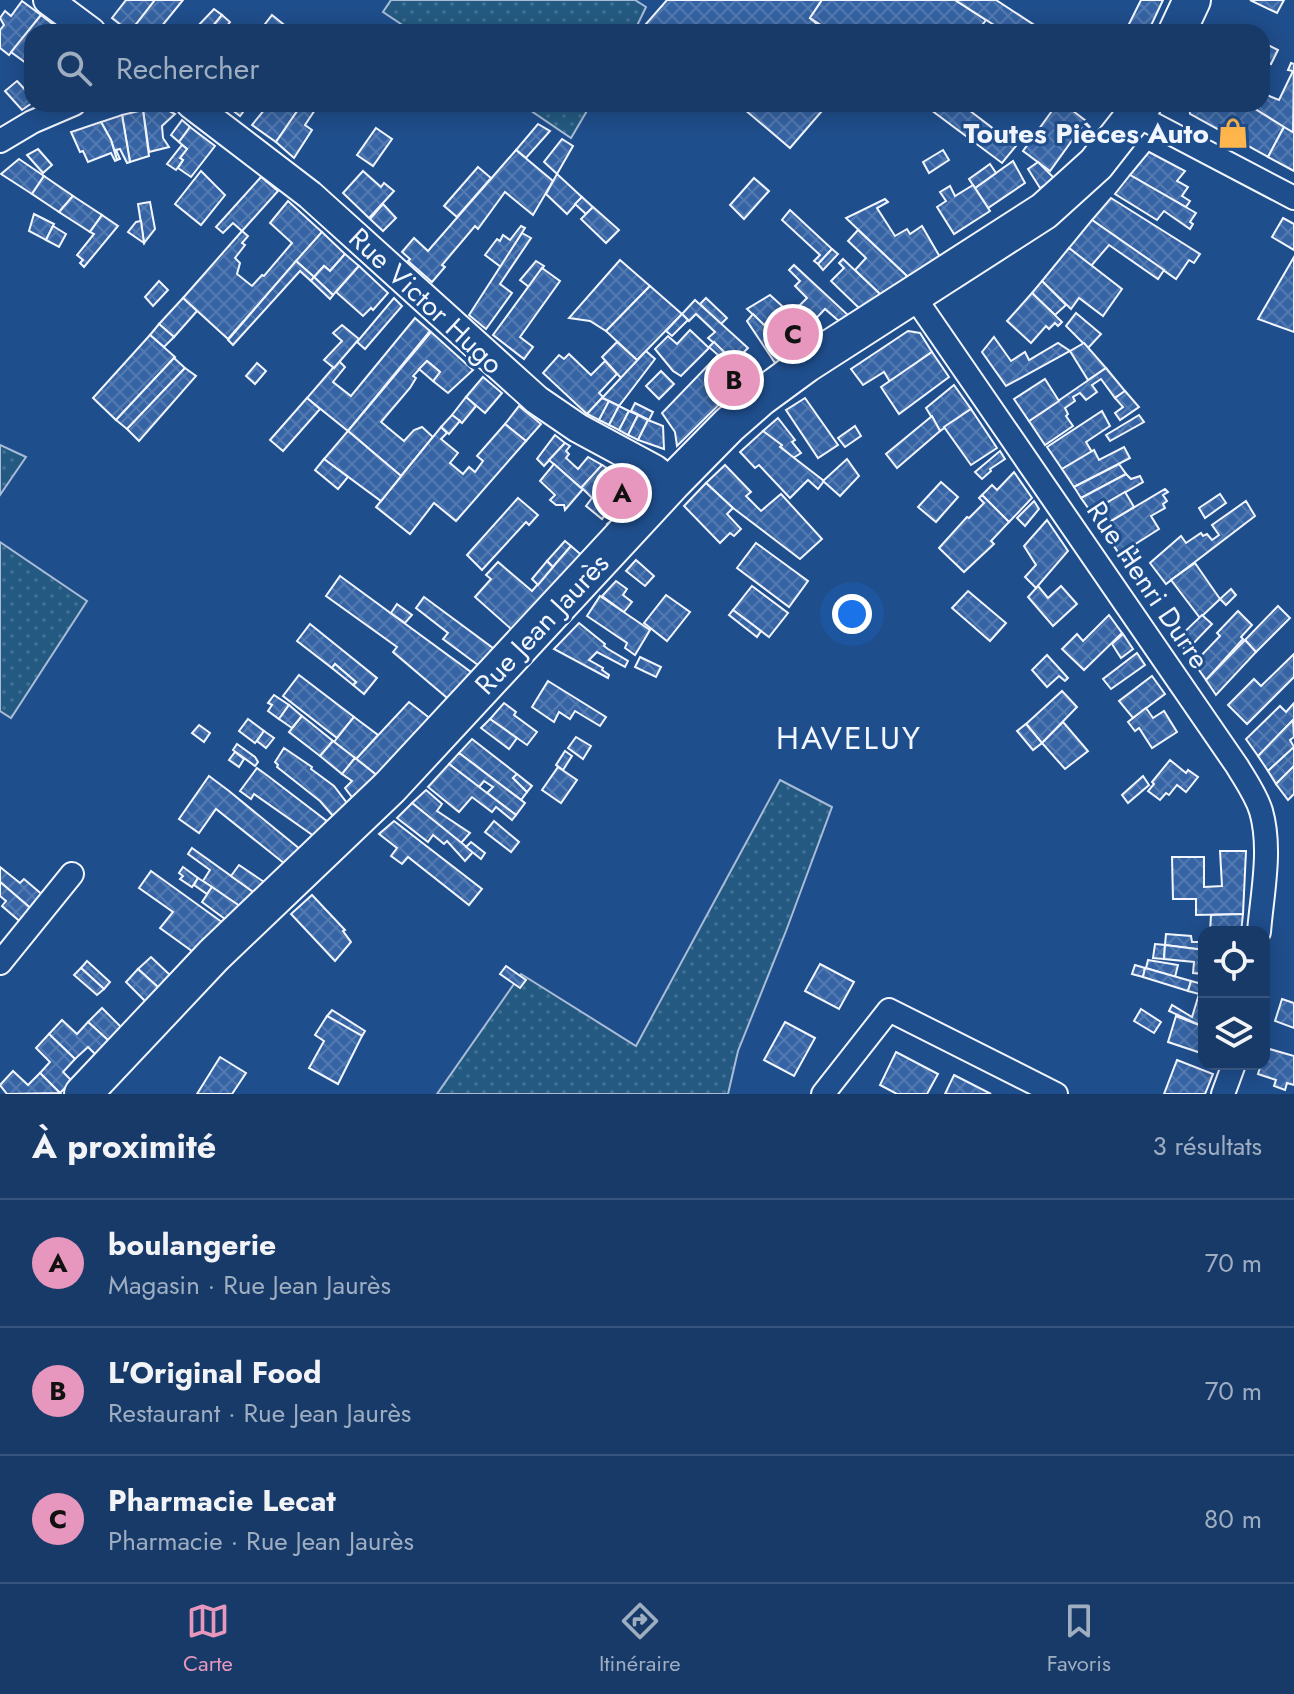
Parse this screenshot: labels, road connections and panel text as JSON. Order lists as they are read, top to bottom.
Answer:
{
  "streets": {
    "main road": ["Rue Jean Jaurès"],
    "street": ["Rue Victor Hugo", "Rue Henri Durre"]
  },
  "crossings": [
    ["Rue Victor Hugo", "Rue Jean Jaurès"],
    ["Rue Henri Durre", "Rue Jean Jaurès"]
  ],
  "districts": ["HAVELUY"],
  "places": {
    "shop": ["Toutes Pièces Auto"]
  },
  "page": {
    "search": "Rechercher",
    "pins": ["C", "B", "A"],
    "heading": ["À proximité", "3 résultats"],
    "list": [
      {
        "mark": "A",
        "name": "boulangerie",
        "note": "Magasin · Rue Jean Jaurès",
        "value": "70 m"
      },
      {
        "mark": "B",
        "name": "L'Original Food",
        "note": "Restaurant · Rue Jean Jaurès",
        "value": "70 m"
      },
      {
        "mark": "C",
        "name": "Pharmacie Lecat",
        "note": "Pharmacie · Rue Jean Jaurès",
        "value": "80 m"
      }
    ],
    "nav": ["Carte", "Itinéraire", "Favoris"]
  }
}
